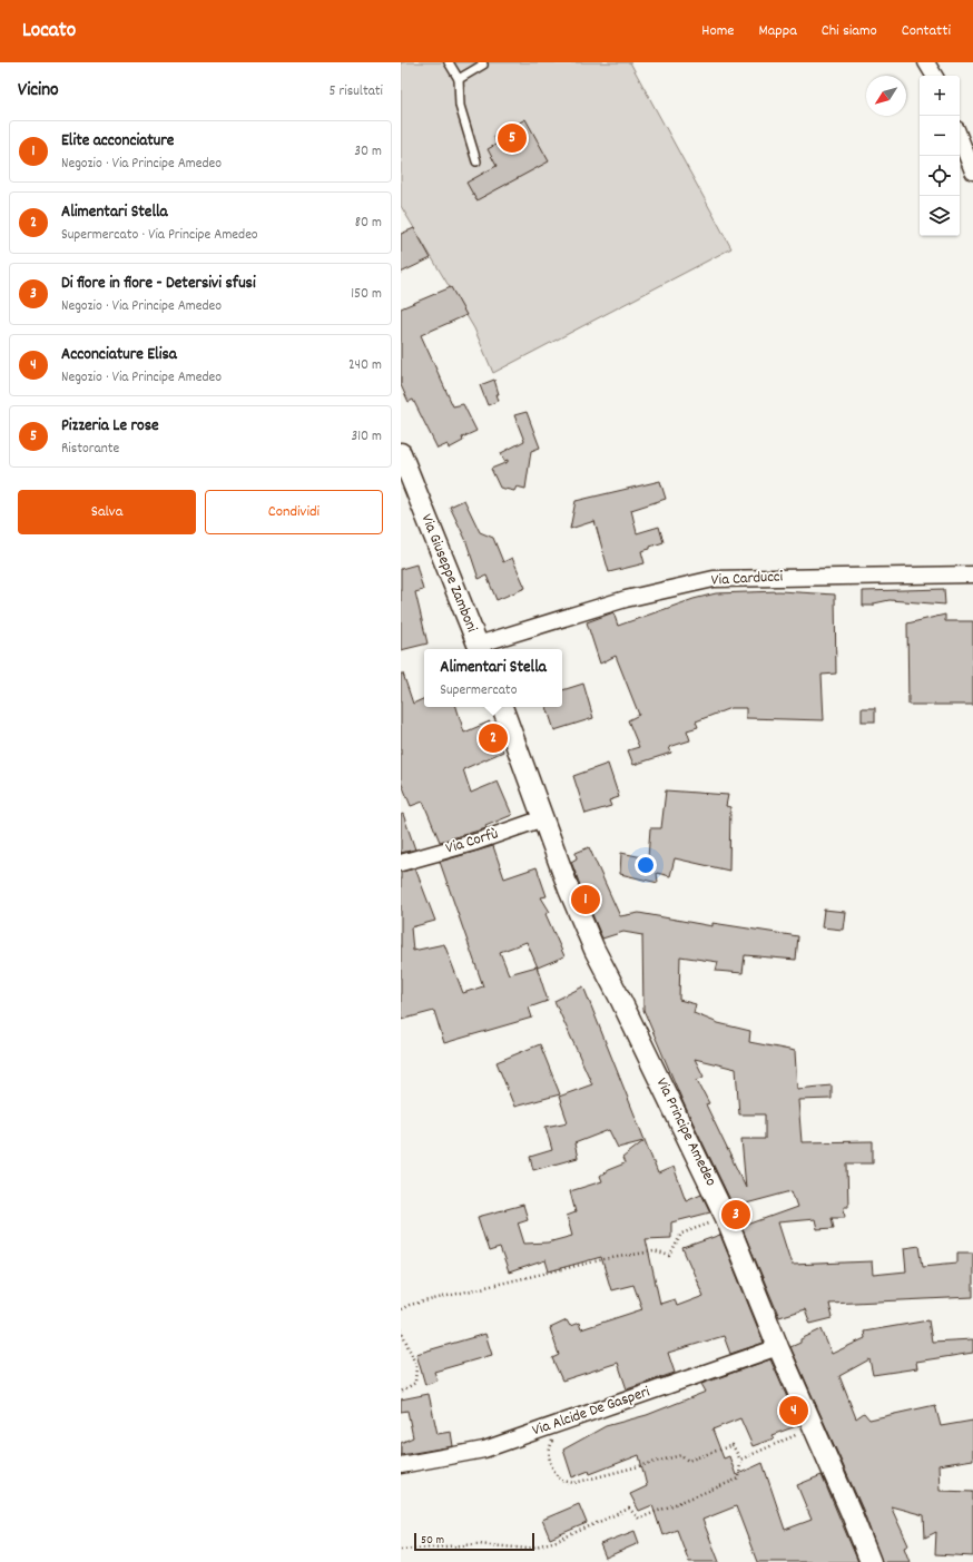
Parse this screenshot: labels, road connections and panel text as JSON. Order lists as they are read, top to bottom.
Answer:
{
  "streets": {
    "street": [
      "Via Giuseppe Zamboni",
      "Via Carducci",
      "Via Corfù",
      "Via Principe Amedeo",
      "Via Alcide De Gasperi"
    ]
  },
  "crossings": [
    ["Via Giuseppe Zamboni", "Via Carducci"],
    ["Via Corfù", "Via Principe Amedeo"],
    ["Via Principe Amedeo", "Via Alcide De Gasperi"]
  ],
  "scale_bar": "50 m",
  "north": "bottom left",
  "page": {
    "header": "Locato",
    "nav": [
      "Home",
      "Mappa",
      "Chi siamo",
      "Contatti"
    ],
    "heading": ["Vicino", "5 risultati"],
    "map_buttons": ["+", "−"],
    "list": [
      {
        "mark": "1",
        "name": "Elite acconciature",
        "note": "Negozio · Via Principe Amedeo",
        "value": "30 m"
      },
      {
        "mark": "2",
        "name": "Alimentari Stella",
        "note": "Supermercato · Via Principe Amedeo",
        "value": "80 m"
      },
      {
        "mark": "3",
        "name": "Di fiore in fiore - Detersivi sfusi",
        "note": "Negozio · Via Principe Amedeo",
        "value": "150 m"
      },
      {
        "mark": "4",
        "name": "Acconciature Elisa",
        "note": "Negozio · Via Principe Amedeo",
        "value": "240 m"
      },
      {
        "mark": "5",
        "name": "Pizzeria Le rose",
        "note": "Ristorante",
        "value": "310 m"
      }
    ],
    "pins": [
      "5",
      "2",
      "1",
      "3",
      "4"
    ],
    "buttons": ["Salva", "Condividi"],
    "popup": ["Alimentari Stella", "Supermercato"],
    "scale": "50 m"
  }
}
